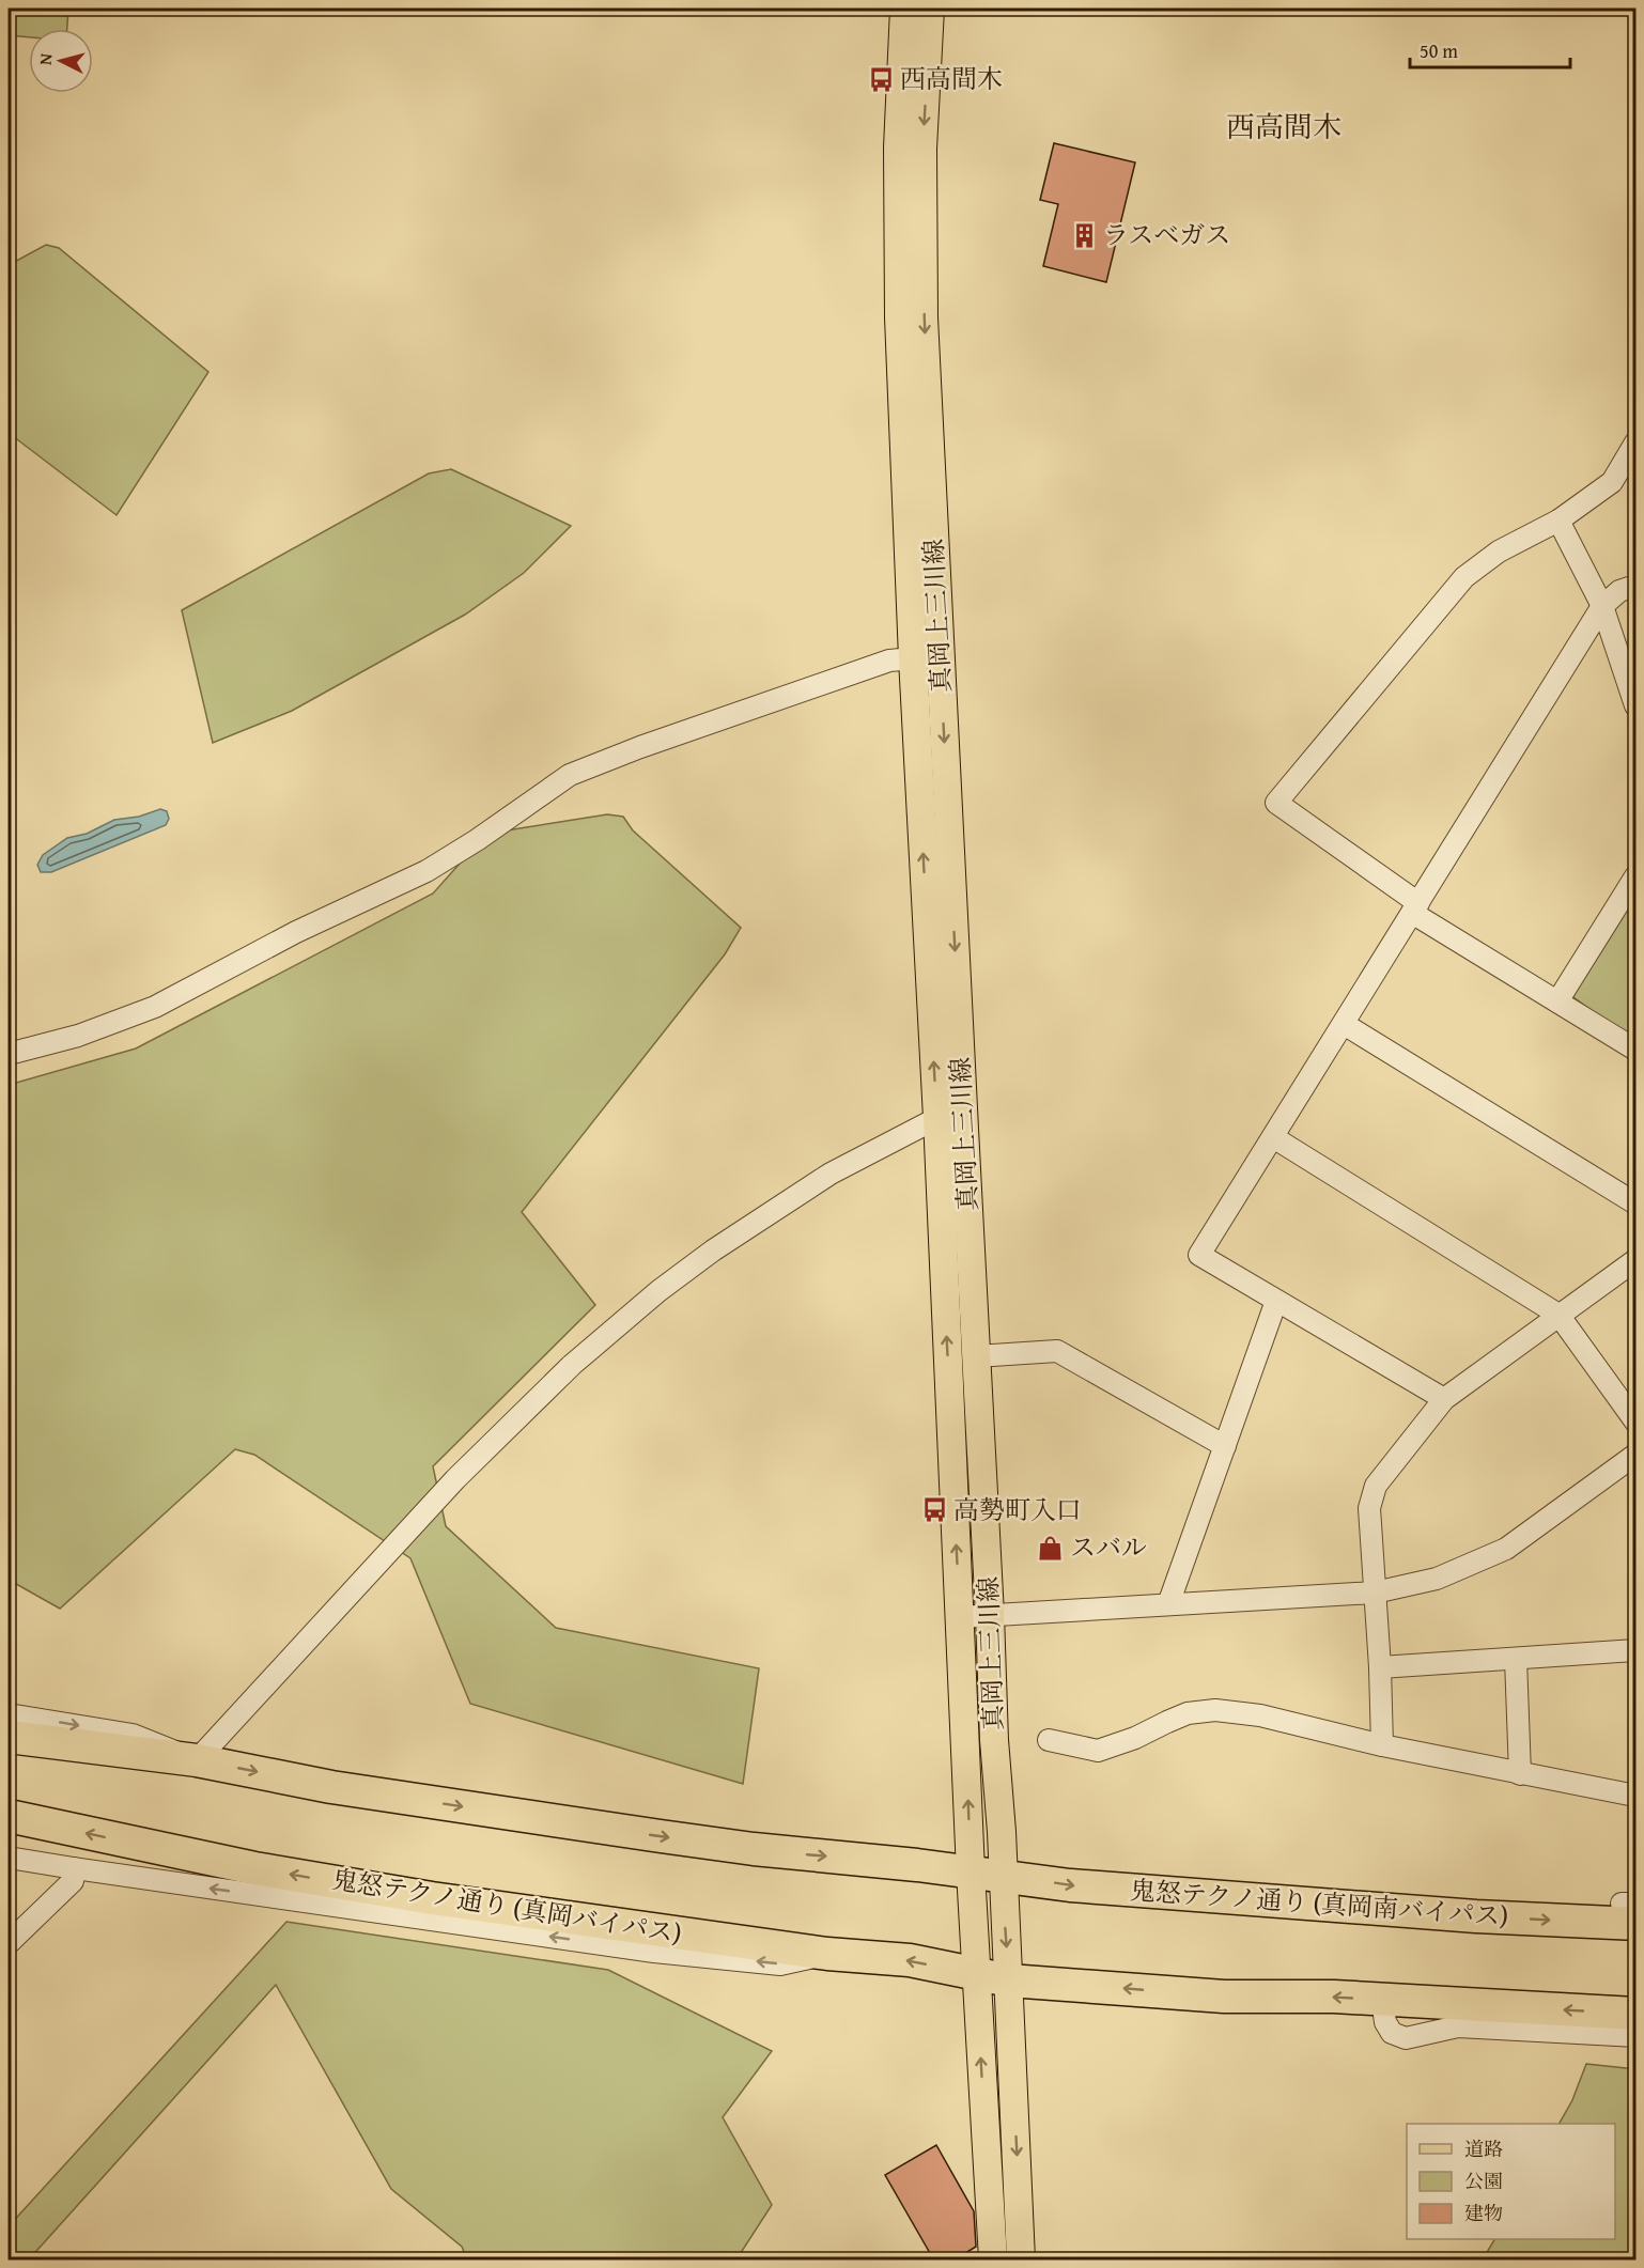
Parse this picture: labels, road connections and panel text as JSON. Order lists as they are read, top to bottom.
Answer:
{
  "streets": {
    "highway": ["鬼怒テクノ通り (真岡南バイパス)", "鬼怒テクノ通り (真岡バイパス)"],
    "main road": ["真岡上三川線"]
  },
  "crossings": [
    ["真岡上三川線", "鬼怒テクノ通り (真岡南バイパス)"],
    ["真岡上三川線", "鬼怒テクノ通り (真岡バイパス)"]
  ],
  "districts": ["西高間木"],
  "places": {
    "bus stop": ["西高間木", "高勢町入口"],
    "building": ["ラスベガス"],
    "shop": ["スバル"]
  },
  "legend": ["道路", "公園", "建物"],
  "scale_bar": "50 m",
  "north": "left"
}
